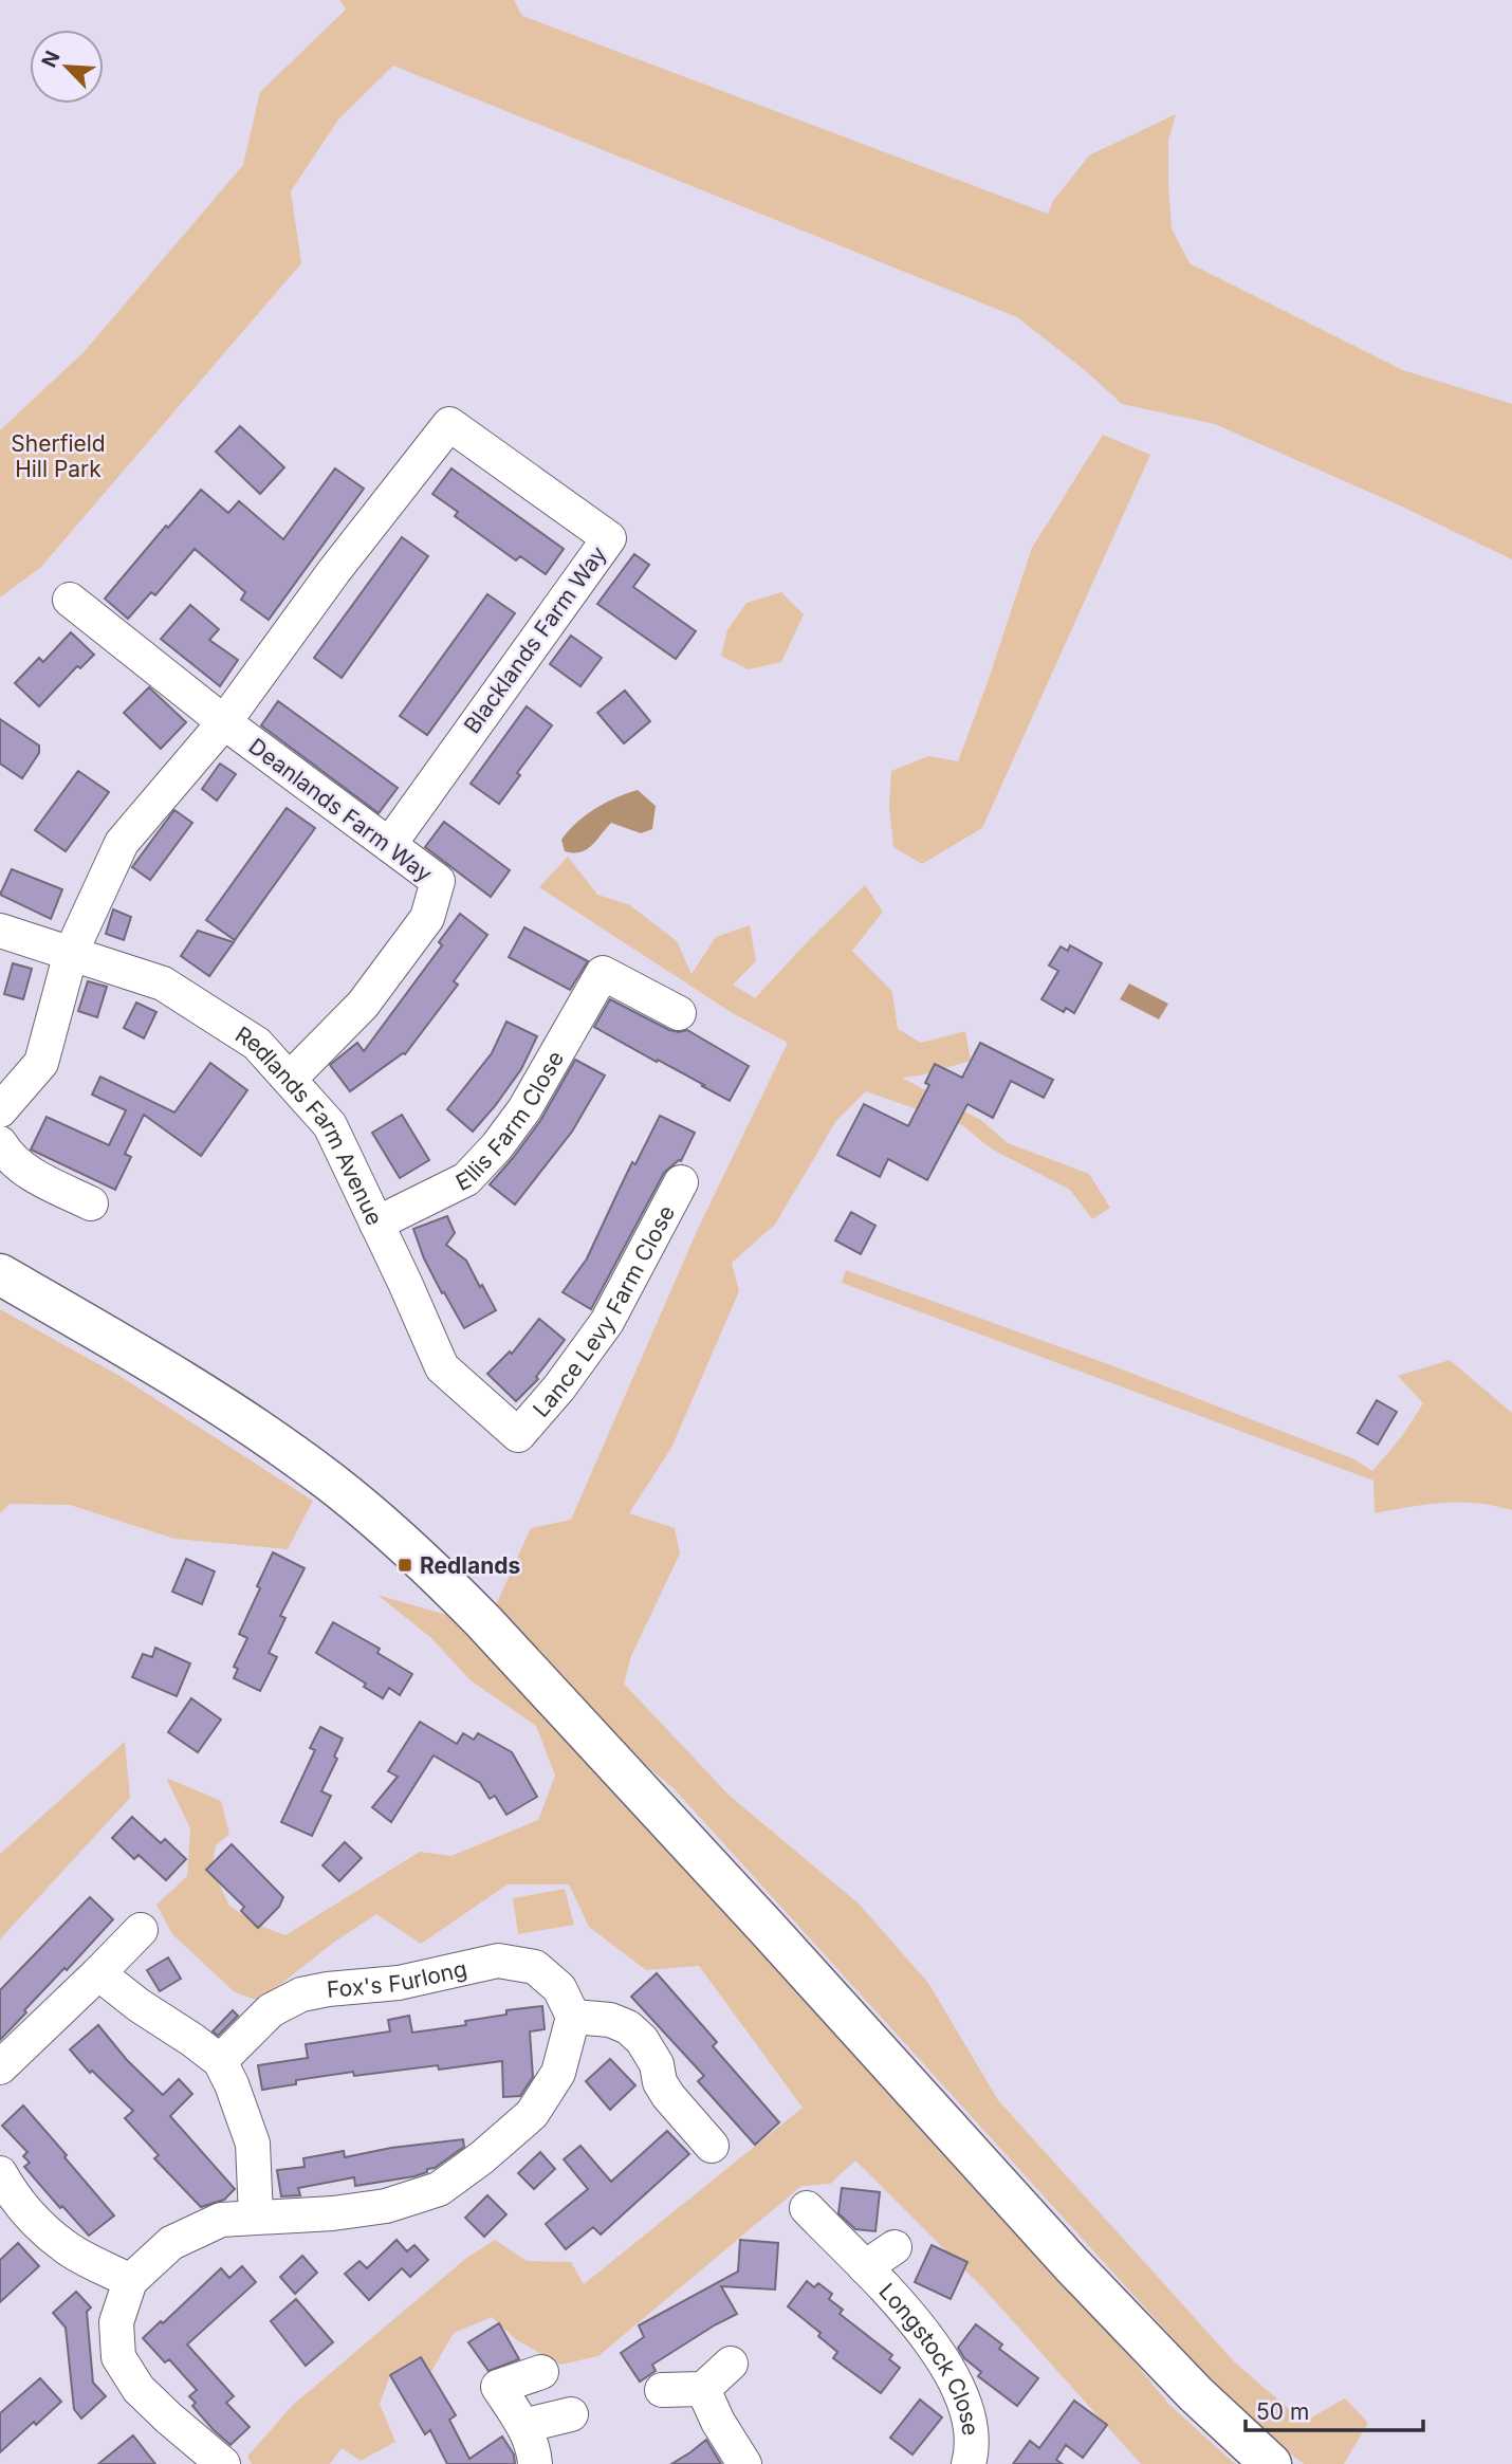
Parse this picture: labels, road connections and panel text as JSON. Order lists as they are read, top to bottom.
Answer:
{
  "streets": {
    "street": [
      "Blacklands Farm Way",
      "Deanlands Farm Way",
      "Ellis Farm Close",
      "Redlands Farm Avenue",
      "Lance Levy Farm Close",
      "Fox's Furlong",
      "Longstock Close"
    ]
  },
  "crossings": [
    ["Blacklands Farm Way", "Deanlands Farm Way"],
    ["Blacklands Farm Way", "Redlands Farm Avenue"],
    ["Deanlands Farm Way", "Redlands Farm Avenue"],
    ["Ellis Farm Close", "Redlands Farm Avenue"],
    ["Redlands Farm Avenue", "Lance Levy Farm Close"]
  ],
  "parks": ["Sherfield Hill Park"],
  "places": {
    "transit": ["Redlands"]
  },
  "scale_bar": "50 m",
  "north": "top left"
}
